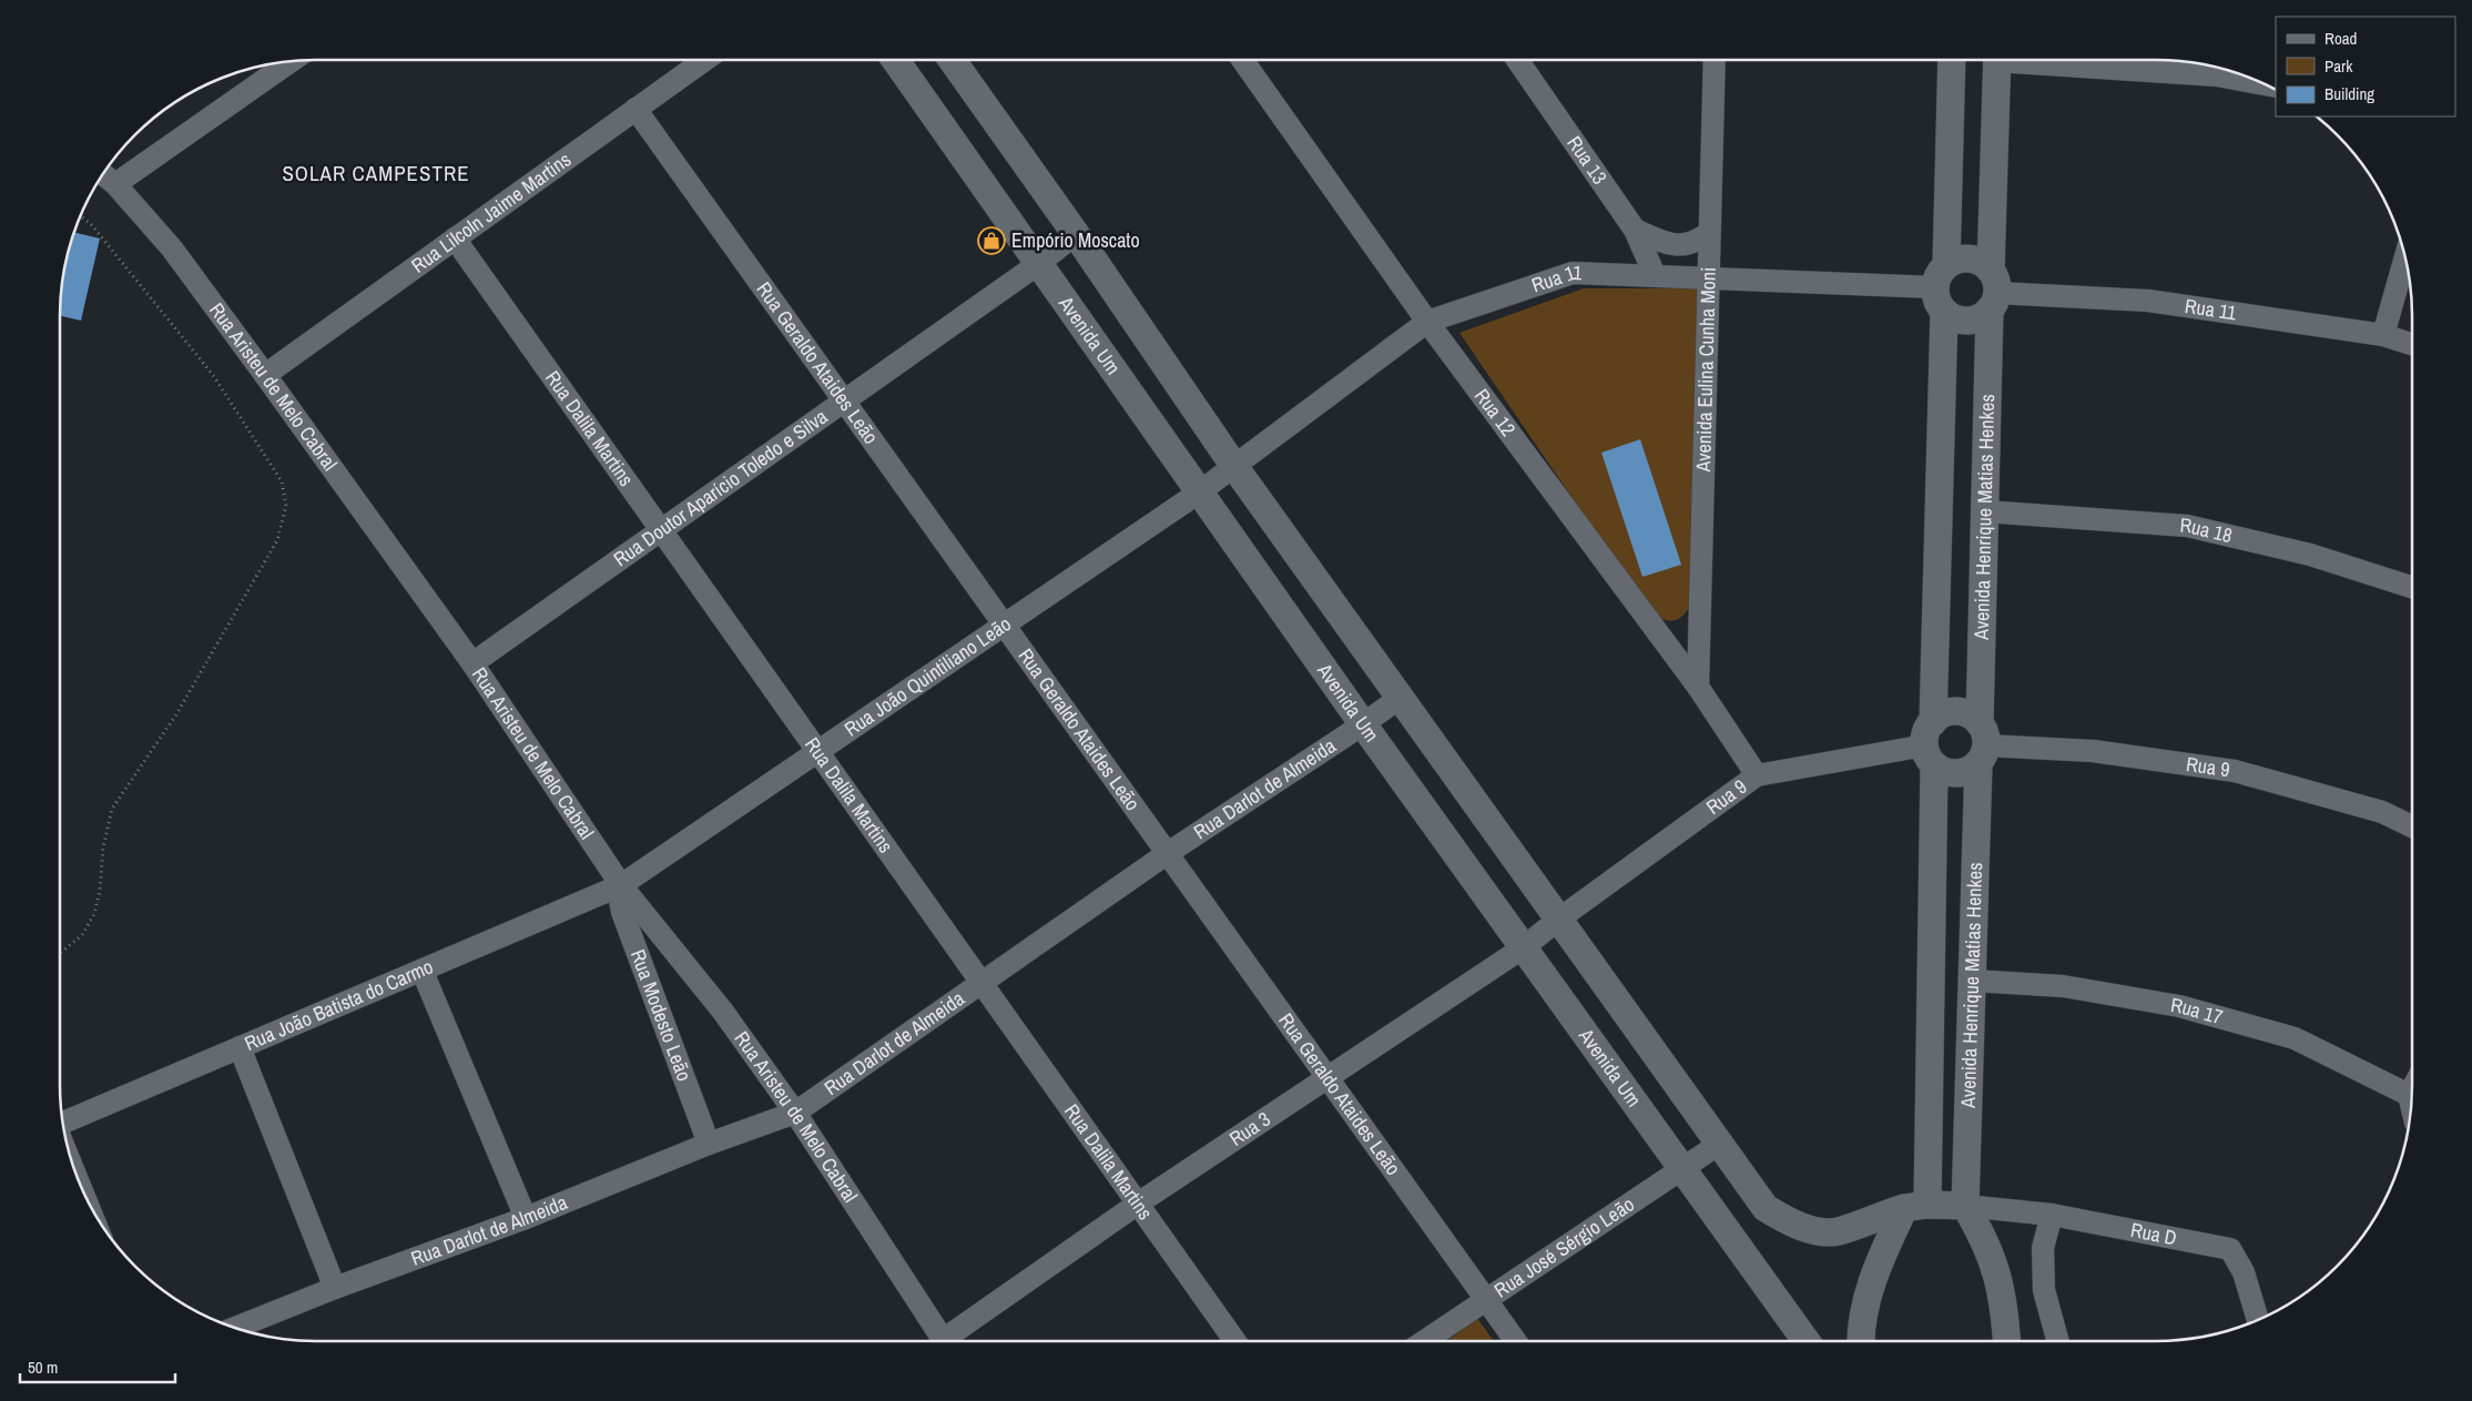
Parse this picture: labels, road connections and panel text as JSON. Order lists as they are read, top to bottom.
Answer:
{
  "streets": {
    "street": [
      "Rua 13",
      "Rua Lilcoln Jaime Martins",
      "Rua 11",
      "Avenida Um",
      "Rua Geraldo Ataides Leão",
      "Avenida Eulina Cunha Moni",
      "Rua Aristeu de Melo Cabral",
      "Rua 12",
      "Rua Dalila Martins",
      "Rua Doutor Aparício Toledo e Silva",
      "Avenida Henrique Matias Henkes",
      "Rua 18",
      "Rua João Quintiliano Leão",
      "Rua 9",
      "Rua Darlot de Almeida",
      "Rua João Batista do Carmo",
      "Rua 17",
      "Rua Modesto Leão",
      "Rua 3",
      "Rua D",
      "Rua José Sérgio Leão"
    ]
  },
  "crossings": [
    ["Rua 13", "Rua 11"],
    ["Rua Lilcoln Jaime Martins", "Rua Geraldo Ataides Leão"],
    ["Rua Lilcoln Jaime Martins", "Rua Aristeu de Melo Cabral"],
    ["Rua Lilcoln Jaime Martins", "Rua Dalila Martins"],
    ["Rua 11", "Avenida Eulina Cunha Moni"],
    ["Rua 11", "Rua 12"],
    ["Rua 11", "Avenida Henrique Matias Henkes"],
    ["Rua 11", "Rua João Quintiliano Leão"],
    ["Avenida Um", "Rua Doutor Aparício Toledo e Silva"],
    ["Avenida Um", "Rua João Quintiliano Leão"],
    ["Avenida Um", "Rua Darlot de Almeida"],
    ["Avenida Um", "Rua 3"],
    ["Avenida Um", "Rua José Sérgio Leão"],
    ["Rua Geraldo Ataides Leão", "Rua Doutor Aparício Toledo e Silva"],
    ["Rua Geraldo Ataides Leão", "Rua João Quintiliano Leão"],
    ["Rua Geraldo Ataides Leão", "Rua Darlot de Almeida"],
    ["Rua Geraldo Ataides Leão", "Rua 3"],
    ["Rua Geraldo Ataides Leão", "Rua José Sérgio Leão"],
    ["Avenida Eulina Cunha Moni", "Rua 12"],
    ["Rua Aristeu de Melo Cabral", "Rua Doutor Aparício Toledo e Silva"],
    ["Rua Aristeu de Melo Cabral", "Rua João Quintiliano Leão"],
    ["Rua Aristeu de Melo Cabral", "Rua Darlot de Almeida"],
    ["Rua Aristeu de Melo Cabral", "Rua João Batista do Carmo"],
    ["Rua Aristeu de Melo Cabral", "Rua Modesto Leão"],
    ["Rua 12", "Rua 9"],
    ["Rua Dalila Martins", "Rua Doutor Aparício Toledo e Silva"],
    ["Rua Dalila Martins", "Rua João Quintiliano Leão"],
    ["Rua Dalila Martins", "Rua Darlot de Almeida"],
    ["Rua Dalila Martins", "Rua 3"],
    ["Avenida Henrique Matias Henkes", "Rua 18"],
    ["Avenida Henrique Matias Henkes", "Rua 9"],
    ["Avenida Henrique Matias Henkes", "Rua 17"],
    ["Avenida Henrique Matias Henkes", "Rua D"],
    ["Rua João Quintiliano Leão", "Rua João Batista do Carmo"],
    ["Rua João Quintiliano Leão", "Rua Modesto Leão"],
    ["Rua 9", "Rua 3"],
    ["Rua Darlot de Almeida", "Rua Modesto Leão"],
    ["Rua João Batista do Carmo", "Rua Modesto Leão"]
  ],
  "districts": ["SOLAR CAMPESTRE"],
  "places": {
    "shop": ["Empório Moscato"]
  },
  "legend": ["Road", "Park", "Building"],
  "scale_bar": "50 m"
}
